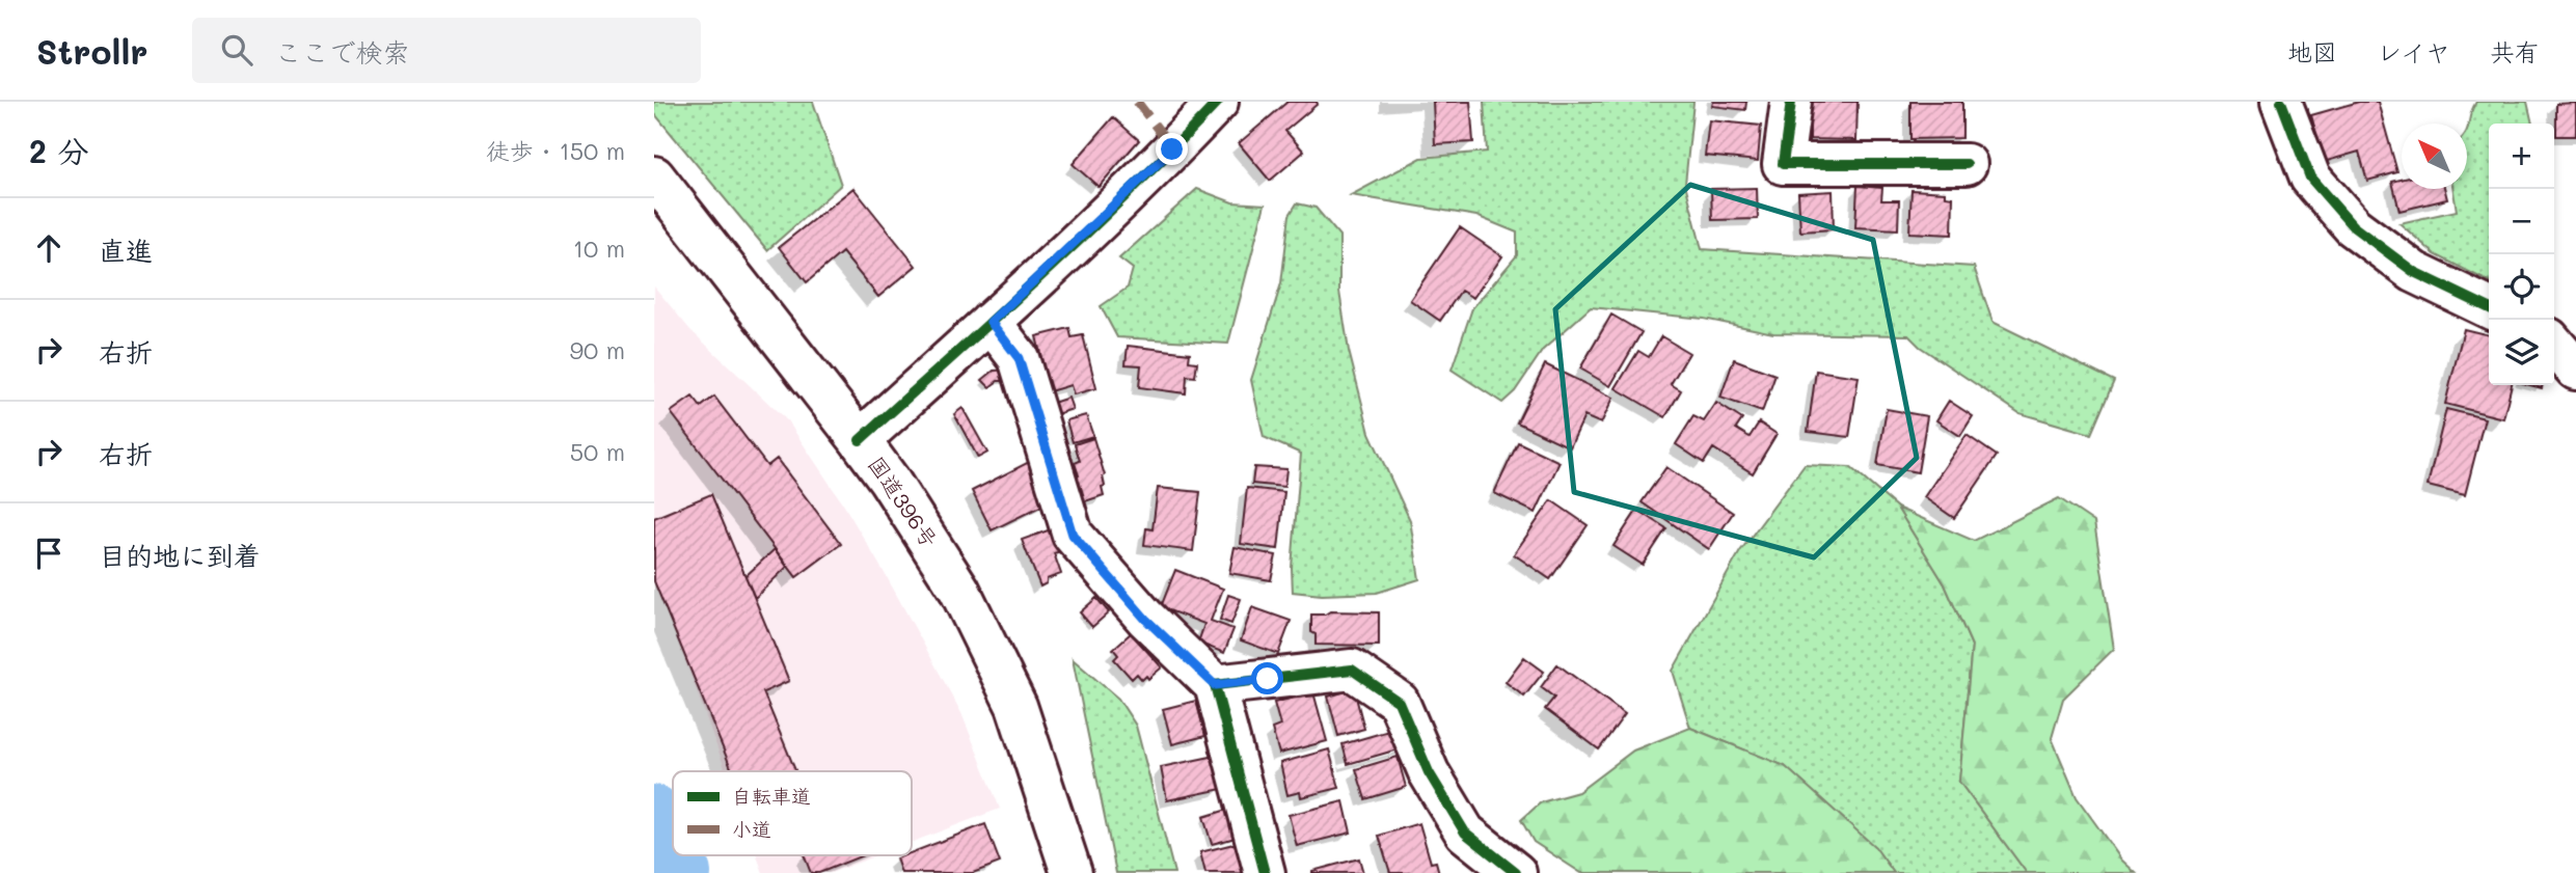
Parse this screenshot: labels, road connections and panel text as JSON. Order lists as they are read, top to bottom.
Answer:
{
  "streets": {
    "main road": ["国道396号"]
  },
  "legend": ["自転車道", "小道"],
  "north": "top left",
  "page": {
    "header": "Strollr",
    "search": "ここで検索",
    "nav": ["地図", "レイヤ", "共有"],
    "heading": ["2 分", "徒歩 · 150 m"],
    "map_buttons": ["+", "−"],
    "list": [
      ["直進", "10 m"],
      ["右折", "90 m"],
      ["右折", "50 m"],
      "目的地に到着"
    ]
  }
}
